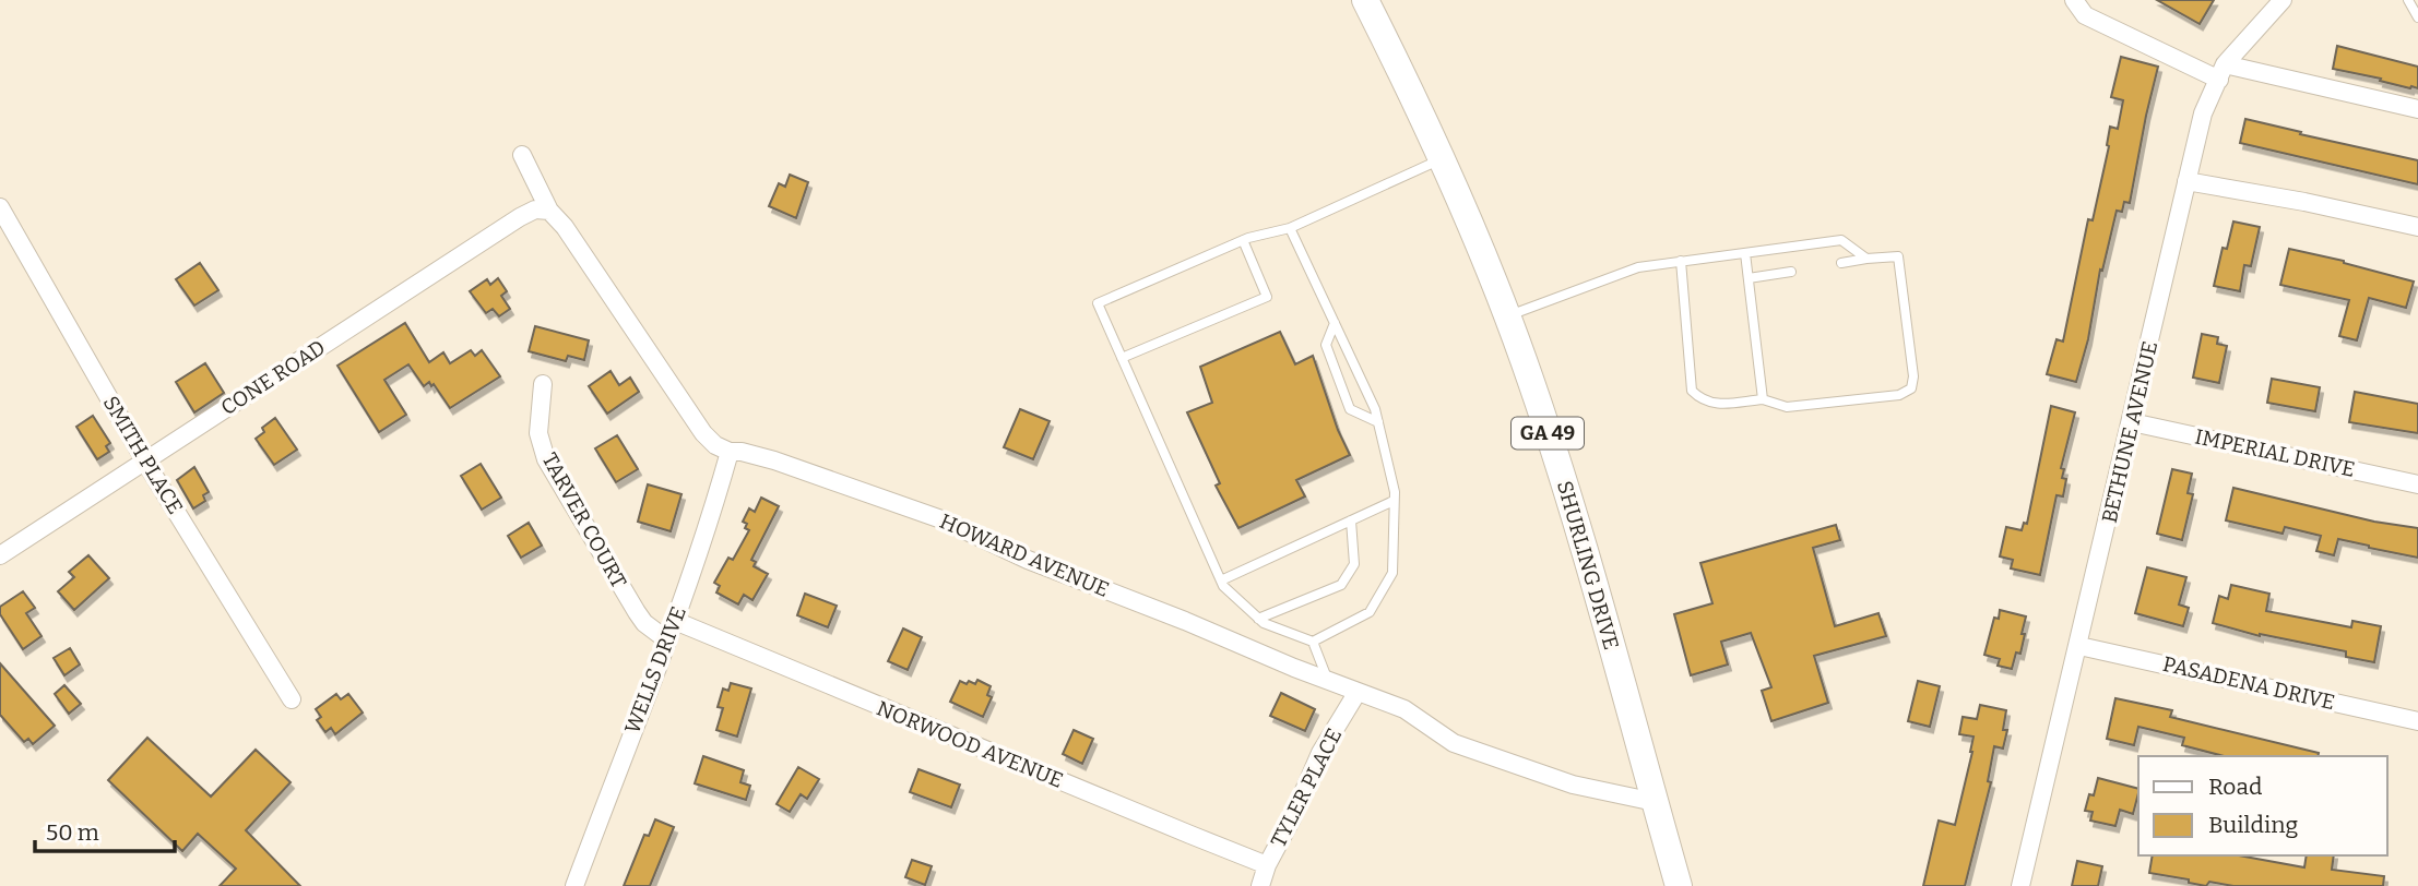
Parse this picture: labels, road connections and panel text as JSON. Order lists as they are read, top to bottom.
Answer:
{
  "streets": {
    "main road": ["GA 49", "SHURLING DRIVE"],
    "street": [
      "CONE ROAD",
      "BETHUNE AVENUE",
      "IMPERIAL DRIVE",
      "SMITH PLACE",
      "TARVER COURT",
      "HOWARD AVENUE",
      "WELLS DRIVE",
      "PASADENA DRIVE",
      "NORWOOD AVENUE",
      "TYLER PLACE"
    ]
  },
  "crossings": [
    ["CONE ROAD", "SMITH PLACE"],
    ["CONE ROAD", "HOWARD AVENUE"],
    ["BETHUNE AVENUE", "IMPERIAL DRIVE"],
    ["BETHUNE AVENUE", "PASADENA DRIVE"],
    ["TARVER COURT", "WELLS DRIVE"],
    ["HOWARD AVENUE", "SHURLING DRIVE"],
    ["HOWARD AVENUE", "WELLS DRIVE"],
    ["HOWARD AVENUE", "TYLER PLACE"],
    ["WELLS DRIVE", "NORWOOD AVENUE"],
    ["NORWOOD AVENUE", "TYLER PLACE"]
  ],
  "legend": ["Road", "Building"],
  "scale_bar": "50 m"
}
